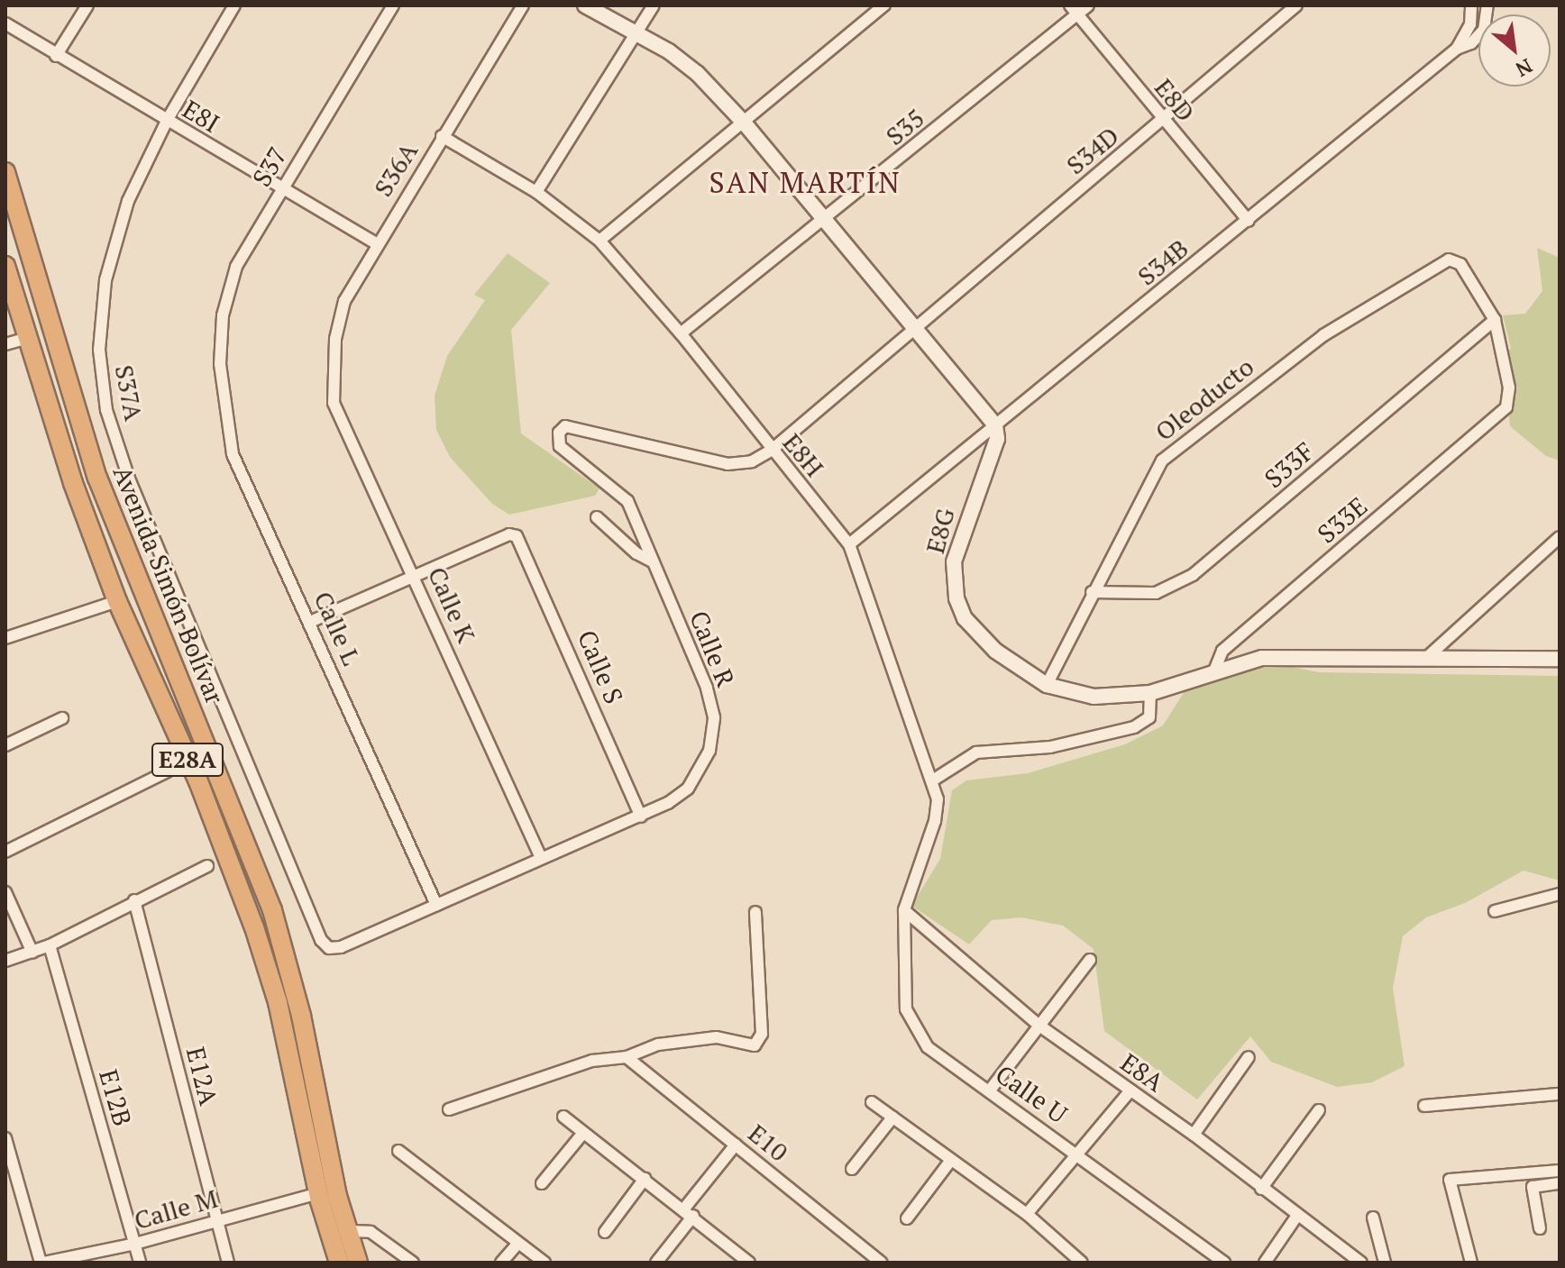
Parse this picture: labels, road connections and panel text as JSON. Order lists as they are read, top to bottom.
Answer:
{
  "streets": {
    "highway": ["Avenida Simón Bolívar", "E28A"],
    "street": [
      "E8D",
      "E8I",
      "S35",
      "S34D",
      "S37",
      "S36A",
      "S34B",
      "S37A",
      "Oleoducto",
      "E8H",
      "S33F",
      "S33E",
      "E8G",
      "Calle K",
      "Calle L",
      "Calle R",
      "Calle S",
      "E8A",
      "E12A",
      "Calle U",
      "E12B",
      "E10",
      "Calle M"
    ]
  },
  "crossings": [
    ["E8D", "S35"],
    ["E8D", "S34D"],
    ["E8D", "S34B"],
    ["E8I", "S37"],
    ["E8I", "S36A"],
    ["E8I", "S37A"],
    ["S35", "E8H"],
    ["S34D", "E8H"],
    ["S34D", "Calle R"],
    ["S37", "Calle L"],
    ["S36A", "E8H"],
    ["S36A", "Calle K"],
    ["S34B", "E8H"],
    ["S34B", "E8G"],
    ["S37A", "Calle R"],
    ["Oleoducto", "S33F"],
    ["Oleoducto", "S33E"],
    ["Oleoducto", "E8G"],
    ["E8H", "Calle R"],
    ["E8H", "E8A"],
    ["E8H", "Calle U"],
    ["S33F", "S33E"],
    ["S33E", "E8G"],
    ["Avenida Simón Bolívar", "Calle M"],
    ["Calle K", "Calle R"],
    ["Calle K", "Calle S"],
    ["Calle L", "Calle R"],
    ["Calle R", "Calle S"],
    ["E8A", "Calle U"],
    ["E12A", "Calle M"],
    ["E12B", "Calle M"]
  ],
  "districts": ["SAN MARTÍN"],
  "north": "bottom right"
}
